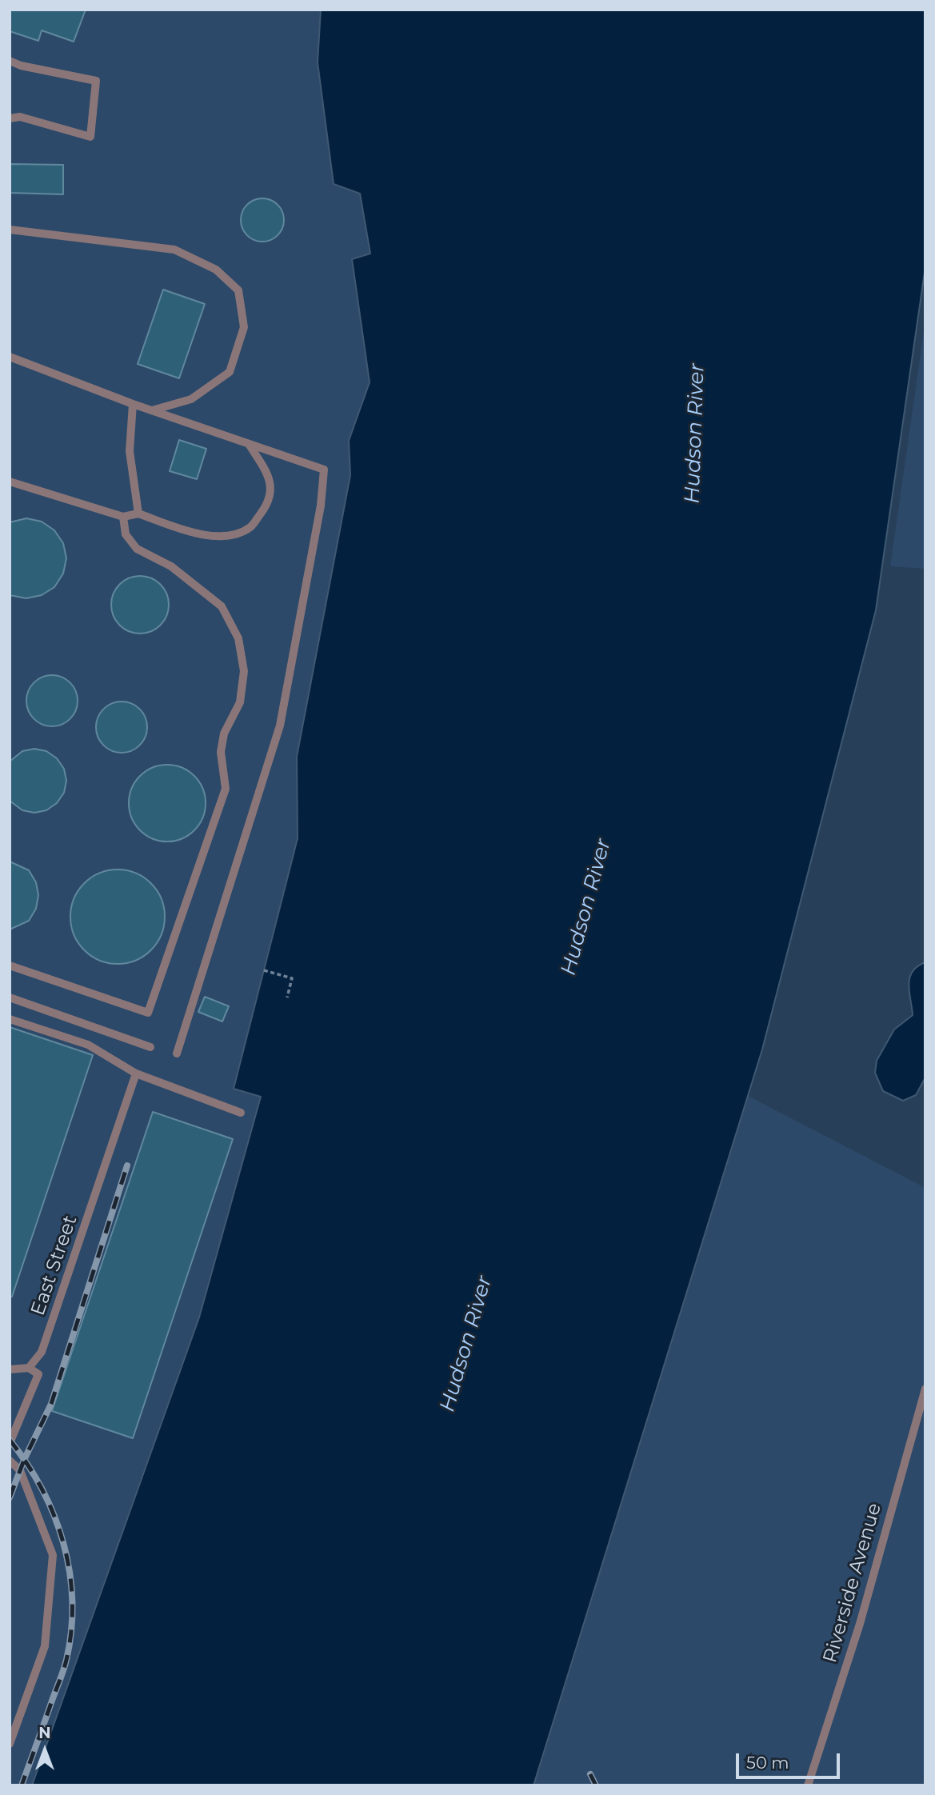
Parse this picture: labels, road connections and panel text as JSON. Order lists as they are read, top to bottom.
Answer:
{
  "streets": {
    "lane": ["East Street", "Riverside Avenue"]
  },
  "water": ["Hudson River"],
  "scale_bar": "50 m",
  "north": "top"
}
